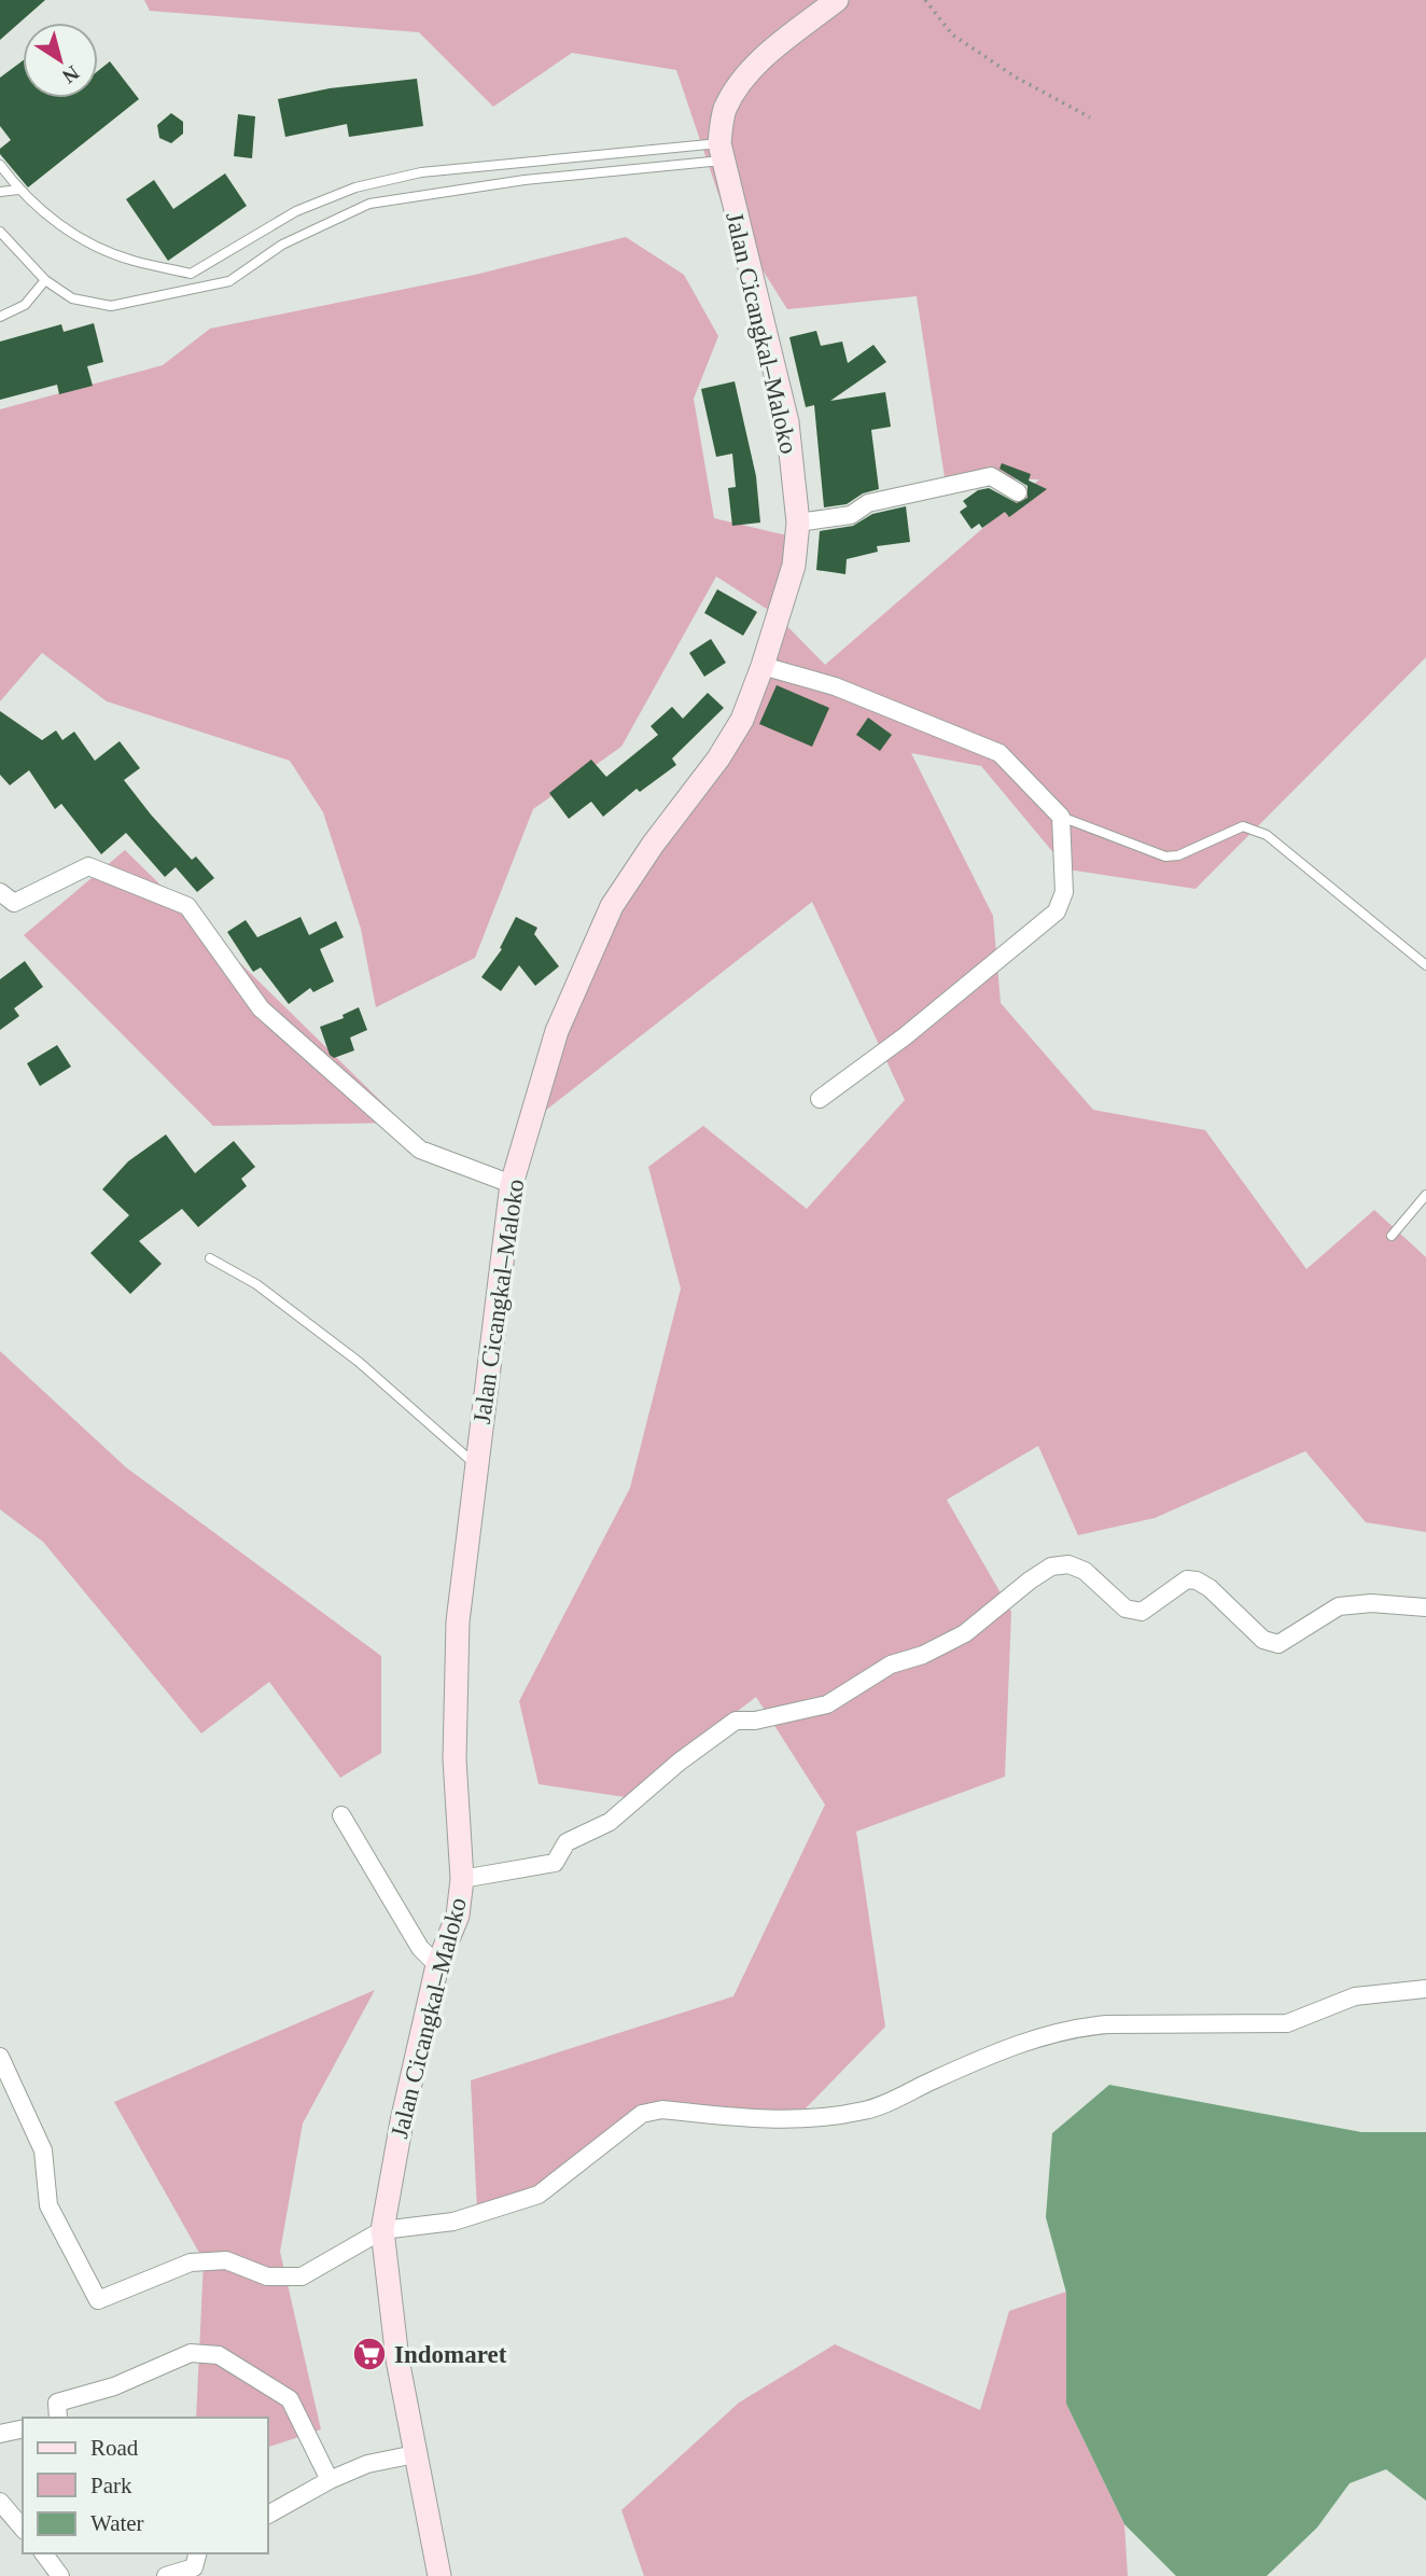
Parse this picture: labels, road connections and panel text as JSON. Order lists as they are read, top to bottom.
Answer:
{
  "streets": {
    "street": ["Jalan Cicangkal–Maloko"]
  },
  "places": {
    "supermarket": ["Indomaret"]
  },
  "legend": ["Road", "Park", "Water"],
  "north": "bottom right"
}
